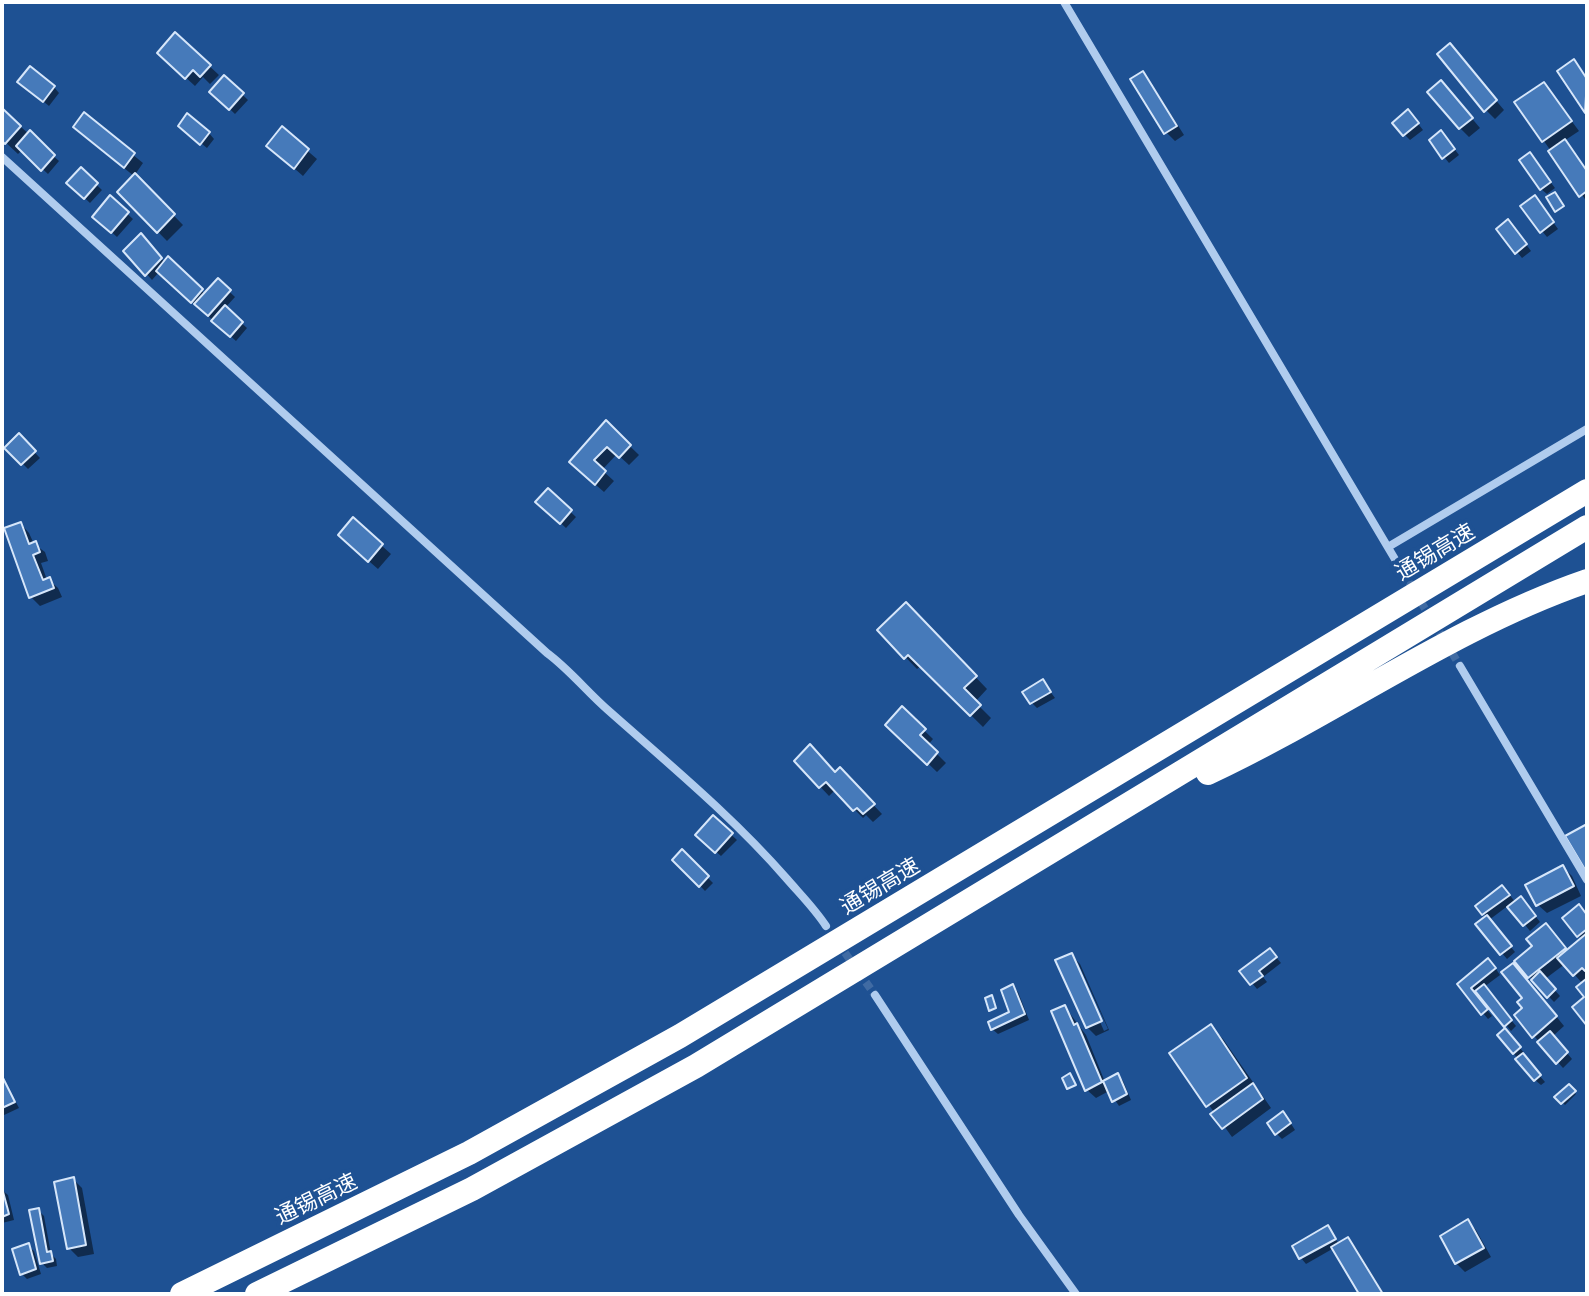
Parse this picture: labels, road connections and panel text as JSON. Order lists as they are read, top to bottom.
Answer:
{
  "streets": {
    "highway": ["通锡高速"]
  }
}
